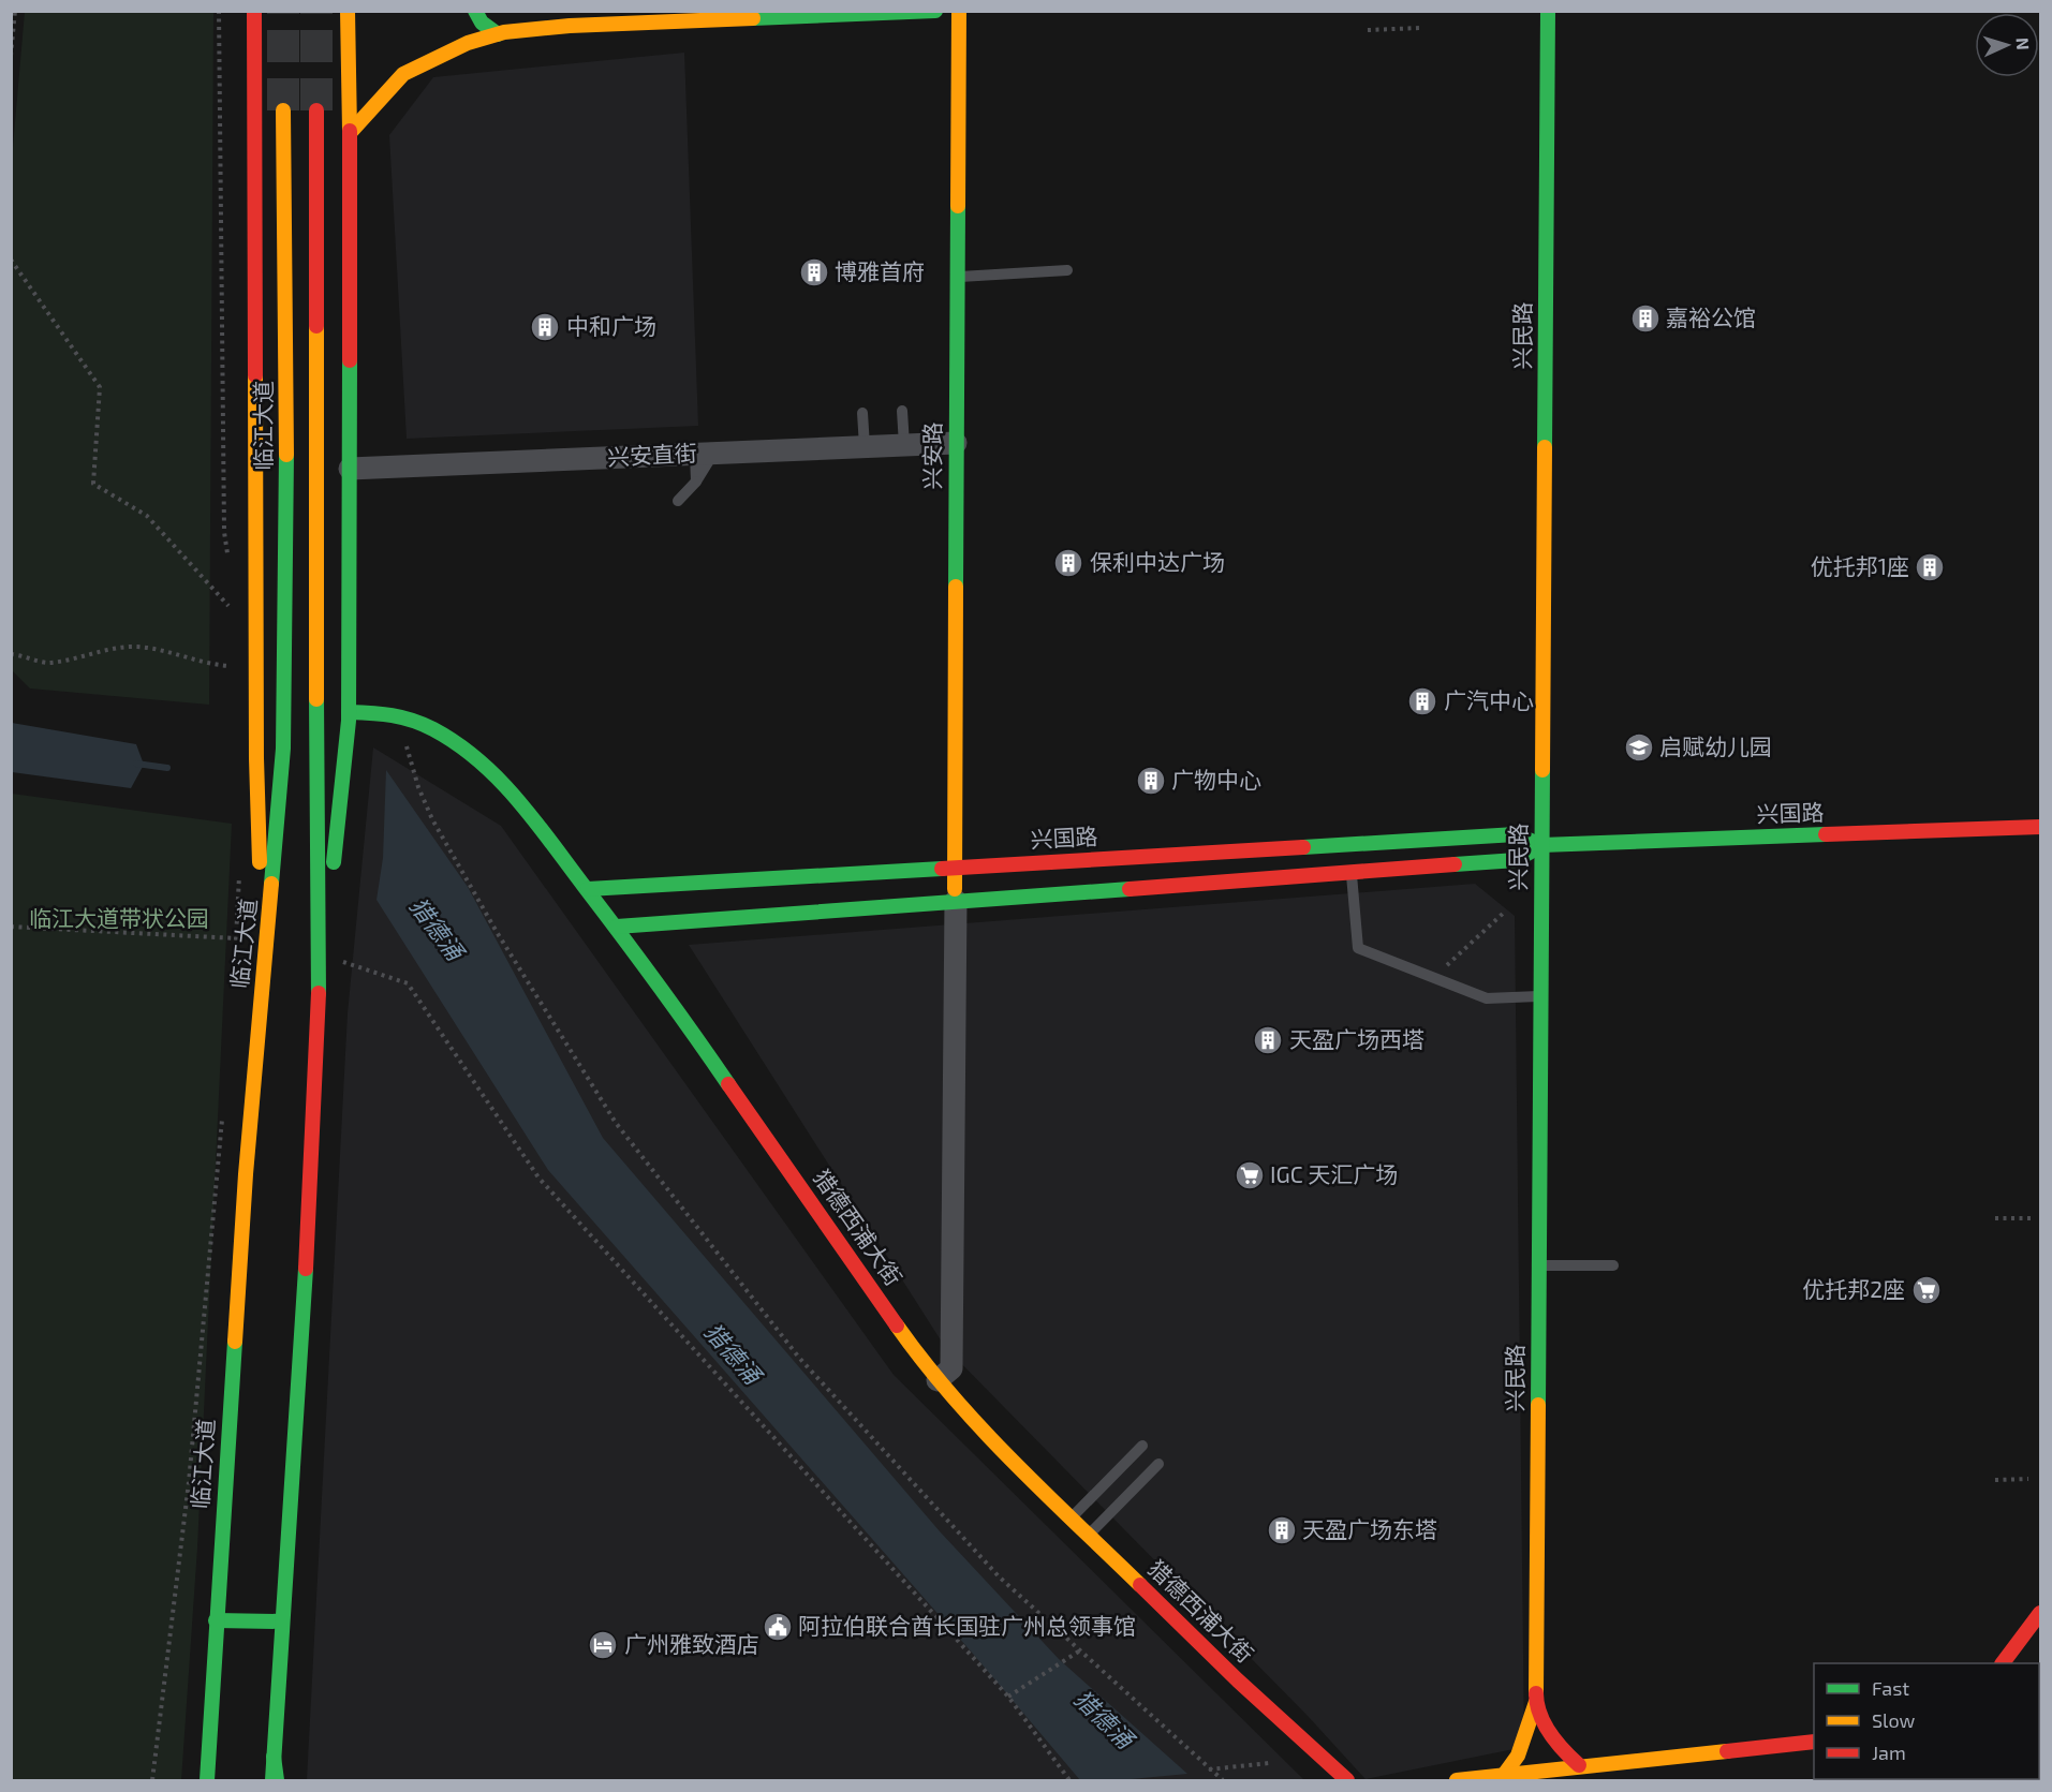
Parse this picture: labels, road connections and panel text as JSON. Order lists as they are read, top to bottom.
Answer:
{
  "streets": {
    "main road": [
      "兴民路",
      "临江大道",
      "兴安路",
      "兴国路",
      "猎德西浦大街"
    ],
    "street": ["兴安直街"]
  },
  "crossings": [
    ["兴民路", "兴国路"],
    ["兴安直街", "兴安路"],
    ["兴安路", "兴国路"],
    ["兴国路", "猎德西浦大街"]
  ],
  "water": ["猎德涌"],
  "parks": ["临江大道带状公园"],
  "places": {
    "building": [
      "博雅首府",
      "嘉裕公馆",
      "中和广场",
      "保利中达广场",
      "优托邦1座",
      "广汽中心",
      "广物中心",
      "天盈广场西塔",
      "天盈广场东塔"
    ],
    "school or university": ["启赋幼儿园"],
    "supermarket": ["IGC 天汇广场", "优托邦2座"],
    "public building": ["阿拉伯联合酋长国驻广州总领事馆"],
    "hotel": ["广州雅致酒店"]
  },
  "legend": ["Fast", "Slow", "Jam"],
  "north": "right"
}
